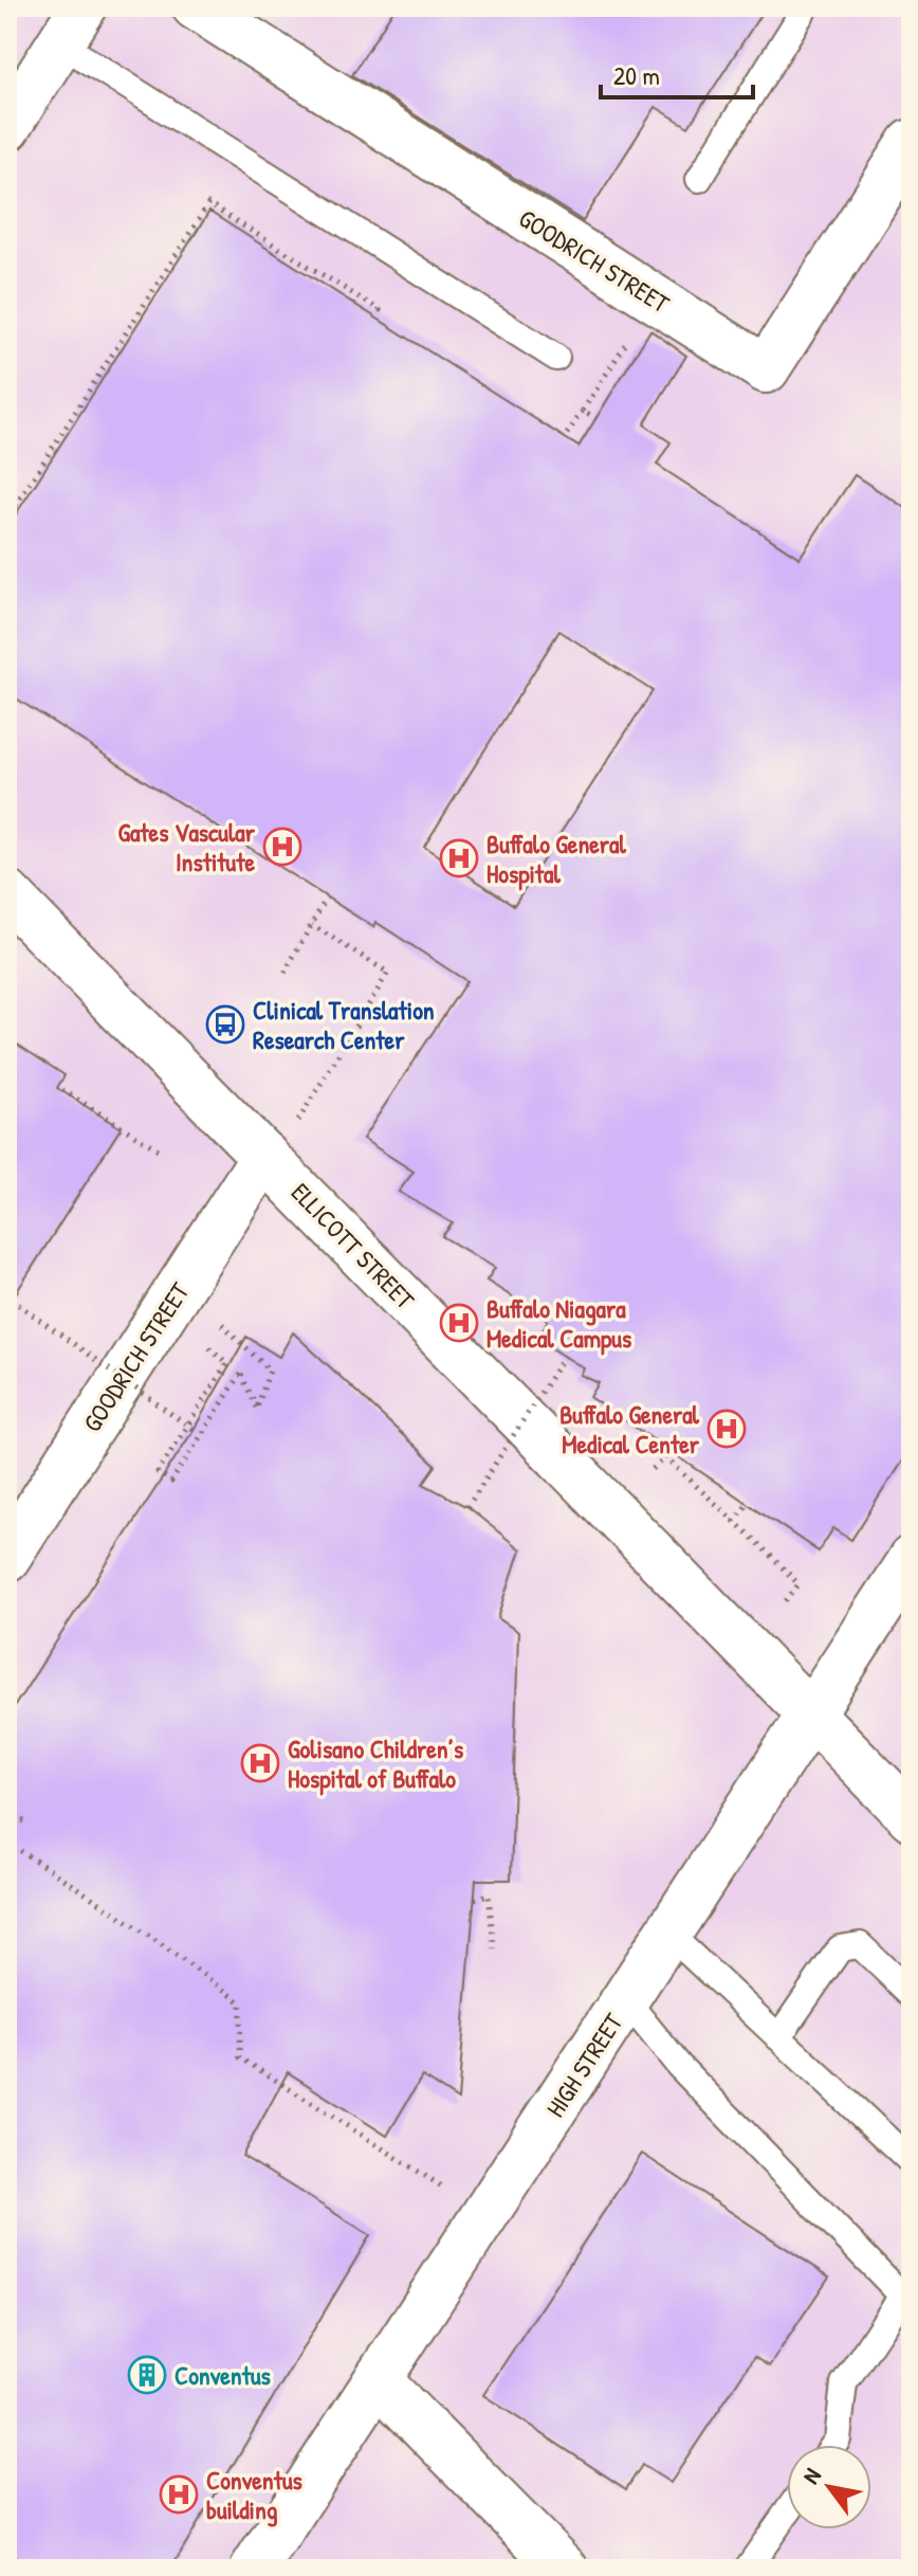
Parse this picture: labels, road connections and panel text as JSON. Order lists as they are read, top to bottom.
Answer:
{
  "streets": {
    "street": ["GOODRICH STREET", "ELLICOTT STREET", "HIGH STREET"]
  },
  "crossings": [
    ["GOODRICH STREET", "ELLICOTT STREET"],
    ["ELLICOTT STREET", "HIGH STREET"]
  ],
  "places": {
    "hospital": [
      "Gates Vascular Institute",
      "Buffalo General Hospital",
      "Buffalo Niagara Medical Campus",
      "Buffalo General Medical Center",
      "Golisano Children’s Hospital of Buffalo",
      "Conventus building"
    ],
    "bus stop": ["Clinical Translation Research Center"],
    "building": ["Conventus"]
  },
  "scale_bar": "20 m",
  "north": "top left"
}
